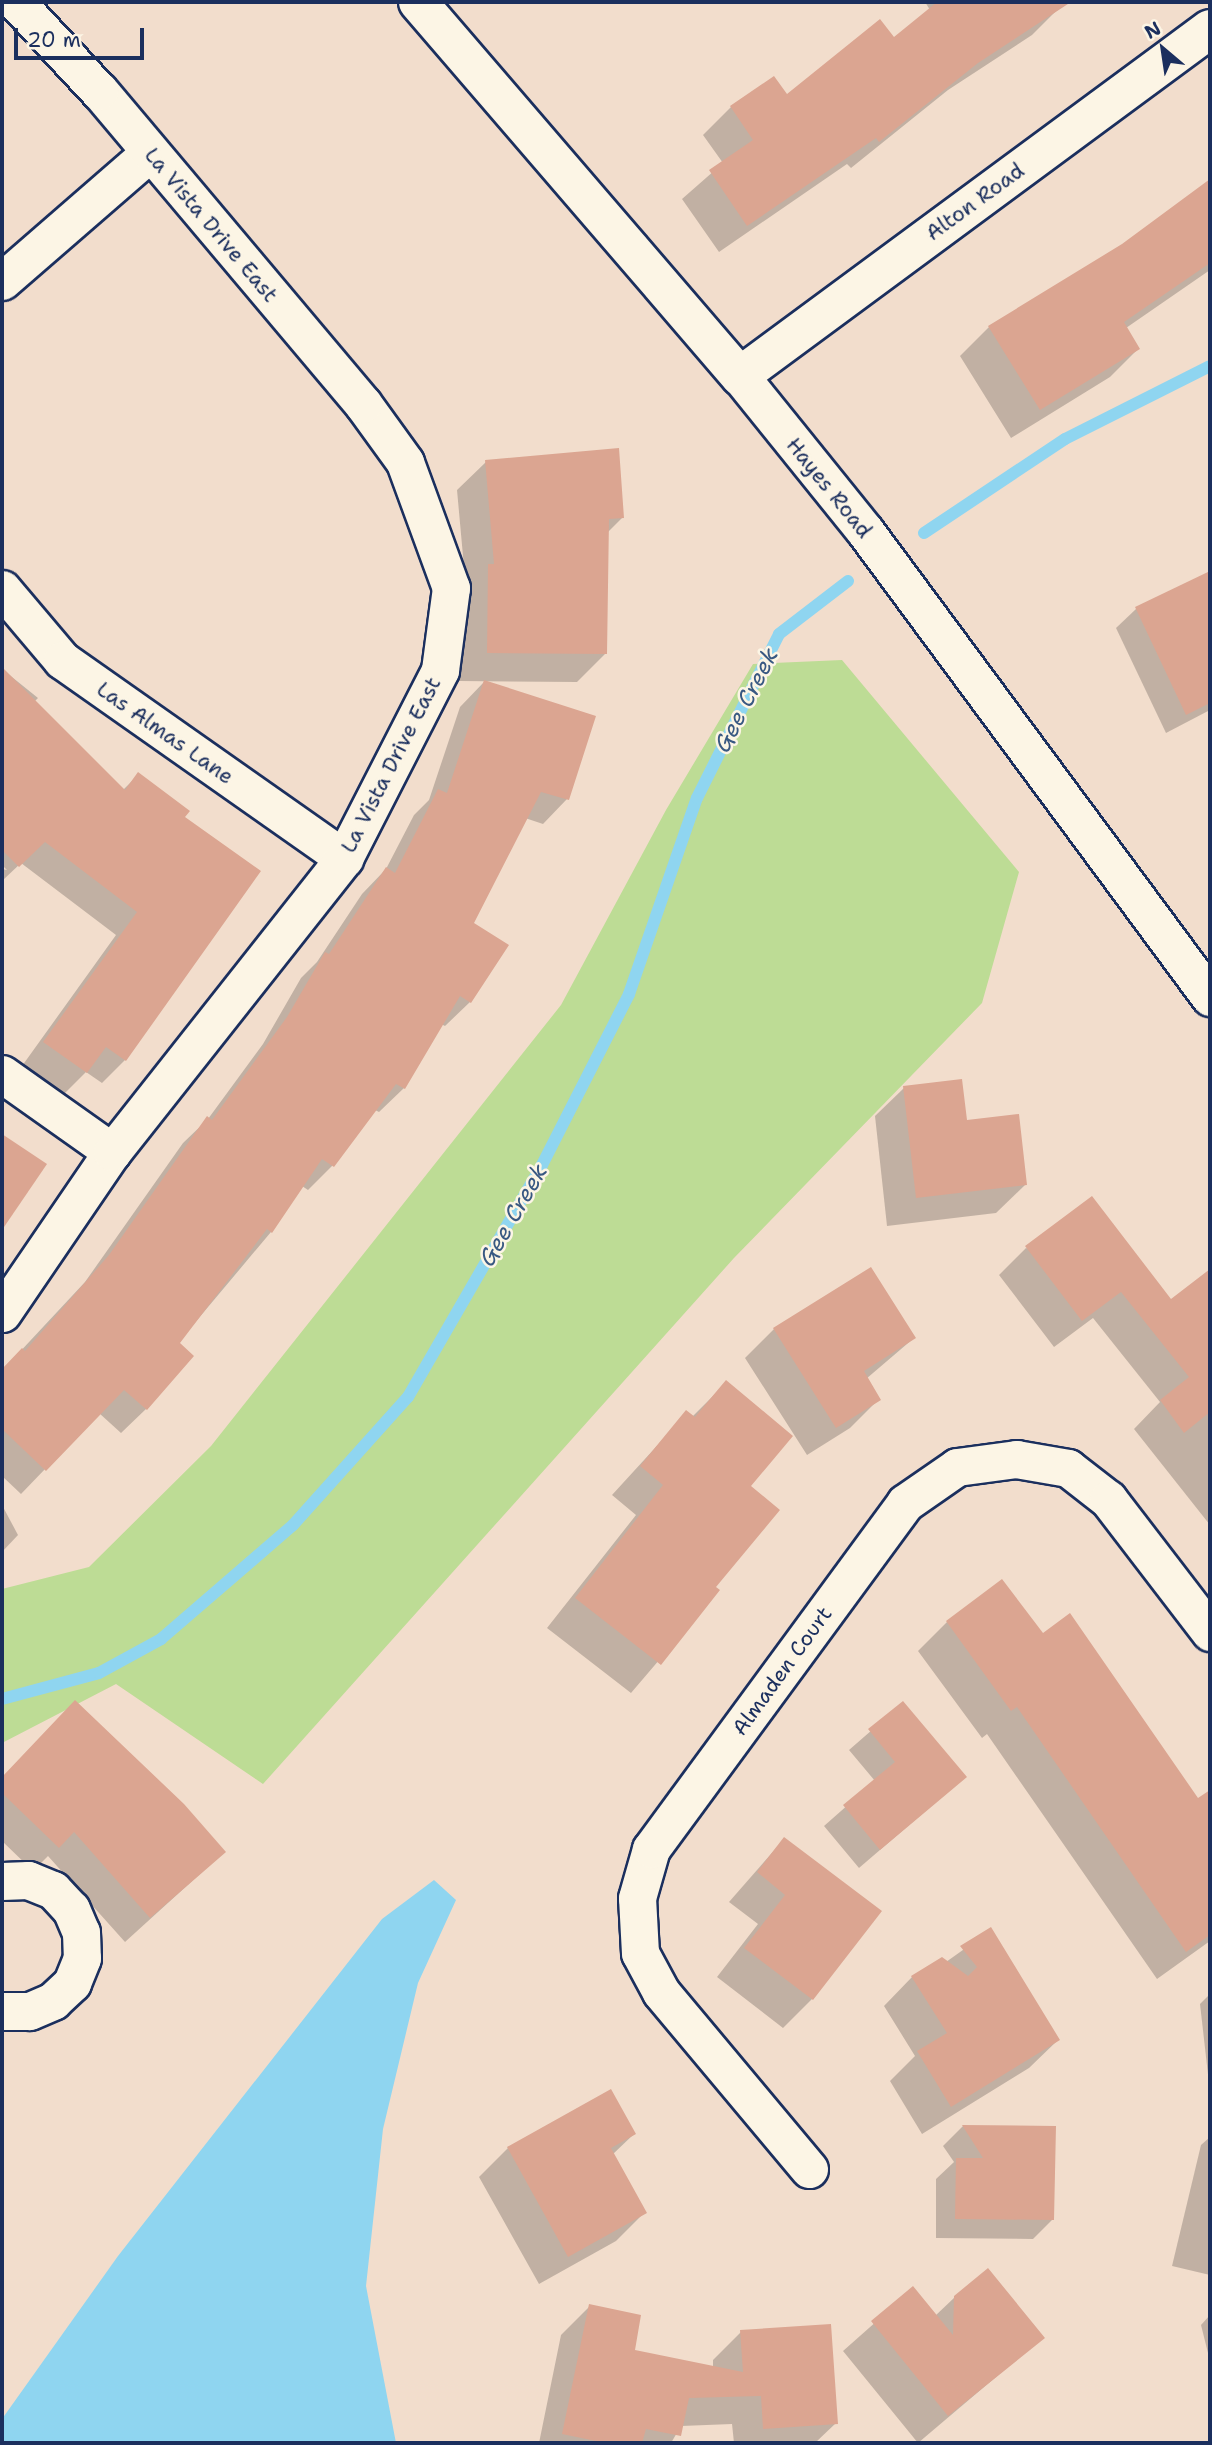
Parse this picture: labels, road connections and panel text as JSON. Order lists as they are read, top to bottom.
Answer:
{
  "streets": {
    "street": [
      "Alton Road",
      "La Vista Drive East",
      "Hayes Road",
      "Las Almas Lane",
      "Almaden Court"
    ]
  },
  "crossings": [
    ["Alton Road", "Hayes Road"],
    ["La Vista Drive East", "Las Almas Lane"]
  ],
  "water": ["Gee Creek"],
  "scale_bar": "20 m",
  "north": "top left"
}
